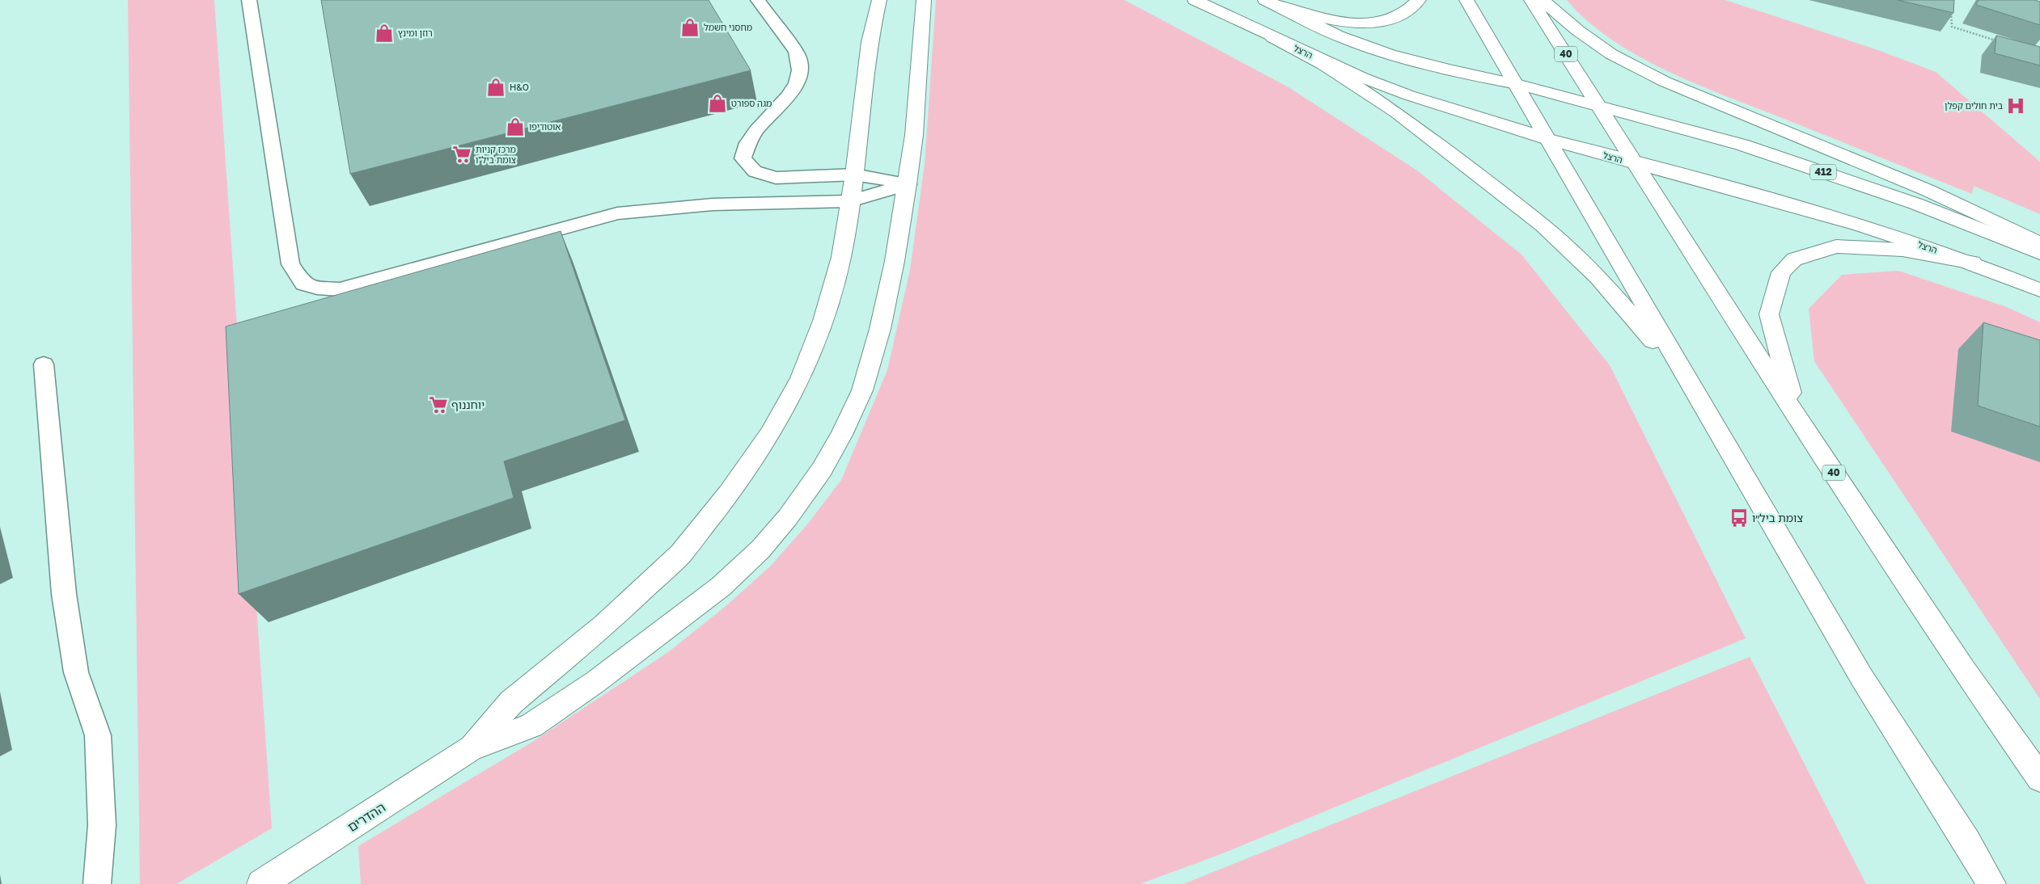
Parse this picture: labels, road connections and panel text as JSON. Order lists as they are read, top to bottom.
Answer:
{
  "streets": {
    "main road": [
      "הרצל",
      "40",
      "412",
      "ההדרים"
    ]
  },
  "crossings": [
    ["הרצל", "40"],
    ["40", "412"]
  ],
  "places": {
    "shop": [
      "מחסני חשמל",
      "רוזן ומינץ",
      "H&O",
      "מגה ספורט",
      "אוטודיפו"
    ],
    "hospital": ["בית חולים קפלן"],
    "supermarket": ["מרכז קניות צומת ביל\"ו", "יוחננוף"],
    "bus stop": ["צומת ביל״ו"]
  }
}
